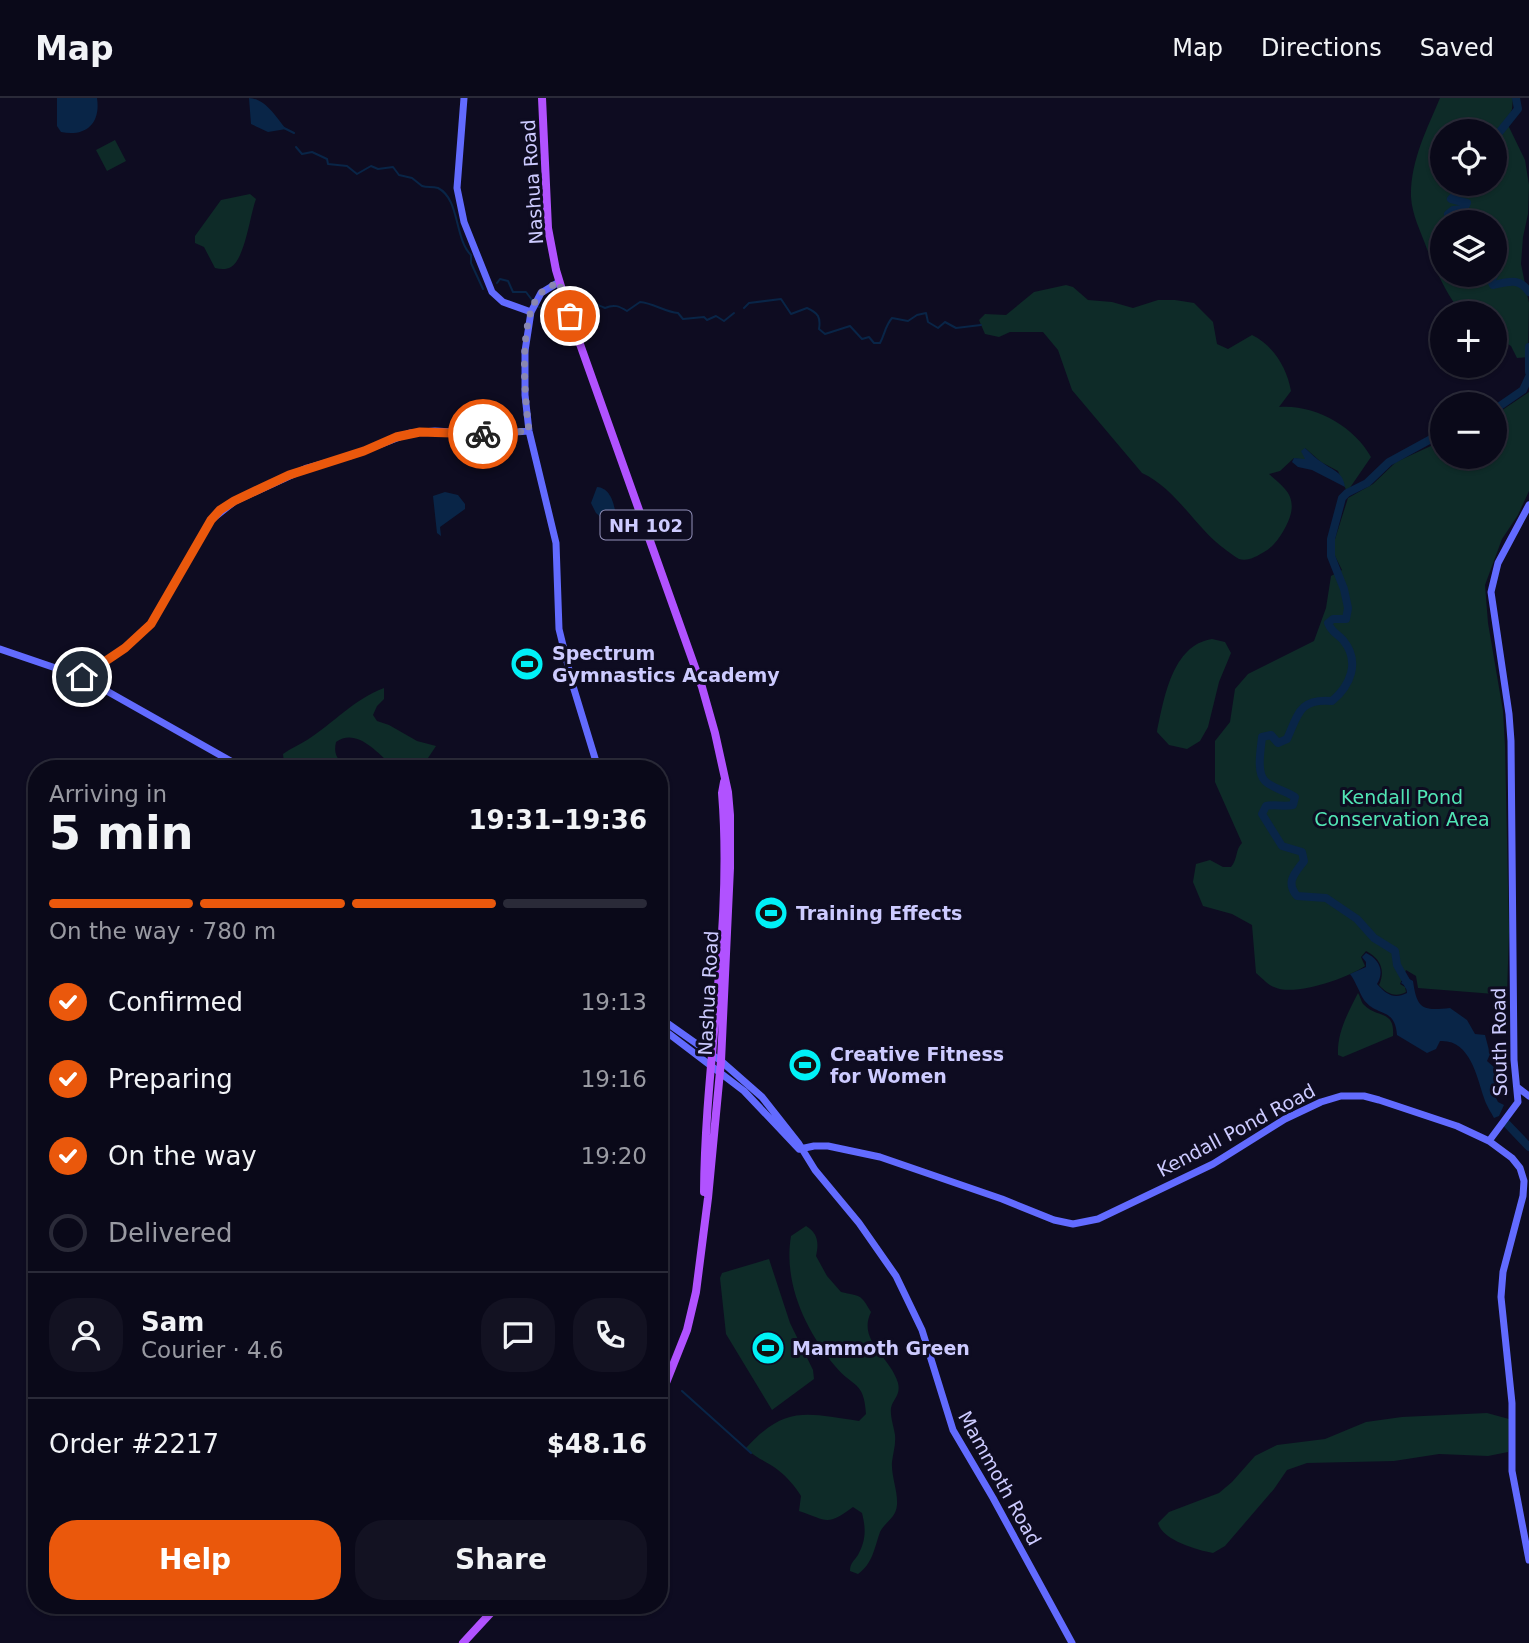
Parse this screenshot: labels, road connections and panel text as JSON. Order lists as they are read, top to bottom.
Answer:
{
  "streets": {
    "main road": ["Nashua Road", "NH 102"],
    "street": ["South Road", "Kendall Pond Road", "Mammoth Road"]
  },
  "crossings": [
    ["Nashua Road", "Mammoth Road"],
    ["South Road", "Kendall Pond Road"],
    ["Kendall Pond Road", "Mammoth Road"]
  ],
  "parks": ["Kendall Pond Conservation Area"],
  "places": {
    "sports": [
      "Spectrum Gymnastics Academy",
      "Training Effects",
      "Creative Fitness for Women",
      "Mammoth Green"
    ]
  },
  "page": {
    "header": "Map",
    "nav": ["Map", "Directions", "Saved"],
    "map_buttons": ["+", "−"],
    "heading": ["5 min", "Arriving in", "19:31–19:36"],
    "panel": [
      "Sam",
      "Courier · 4.6",
      "Order #2217",
      "$48.16"
    ],
    "bar": "On the way · 780 m",
    "list": [
      ["Confirmed", "19:13"],
      ["Preparing", "19:16"],
      ["On the way", "19:20"],
      "Delivered"
    ],
    "buttons": ["Help", "Share"]
  }
}
